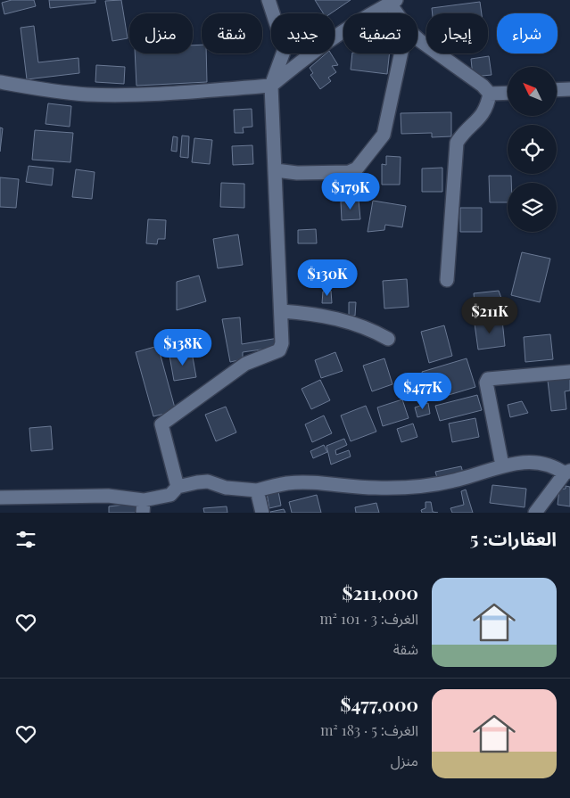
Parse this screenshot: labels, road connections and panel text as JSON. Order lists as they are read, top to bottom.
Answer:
{
  "north": "top left",
  "page": {
    "chip": [
      "شراء",
      "إيجار",
      "تصفية",
      "جديد",
      "شقة",
      "منزل"
    ],
    "price": [
      "$179K",
      "$130K",
      "$211K",
      "$138K",
      "$477K"
    ],
    "heading": "العقارات: 5",
    "list": [
      {
        "name": "$211,000",
        "note": "الغرف: 3 · 101 m² · شقة"
      },
      {
        "name": "$477,000",
        "note": "الغرف: 5 · 183 m² · منزل"
      }
    ]
  }
}
